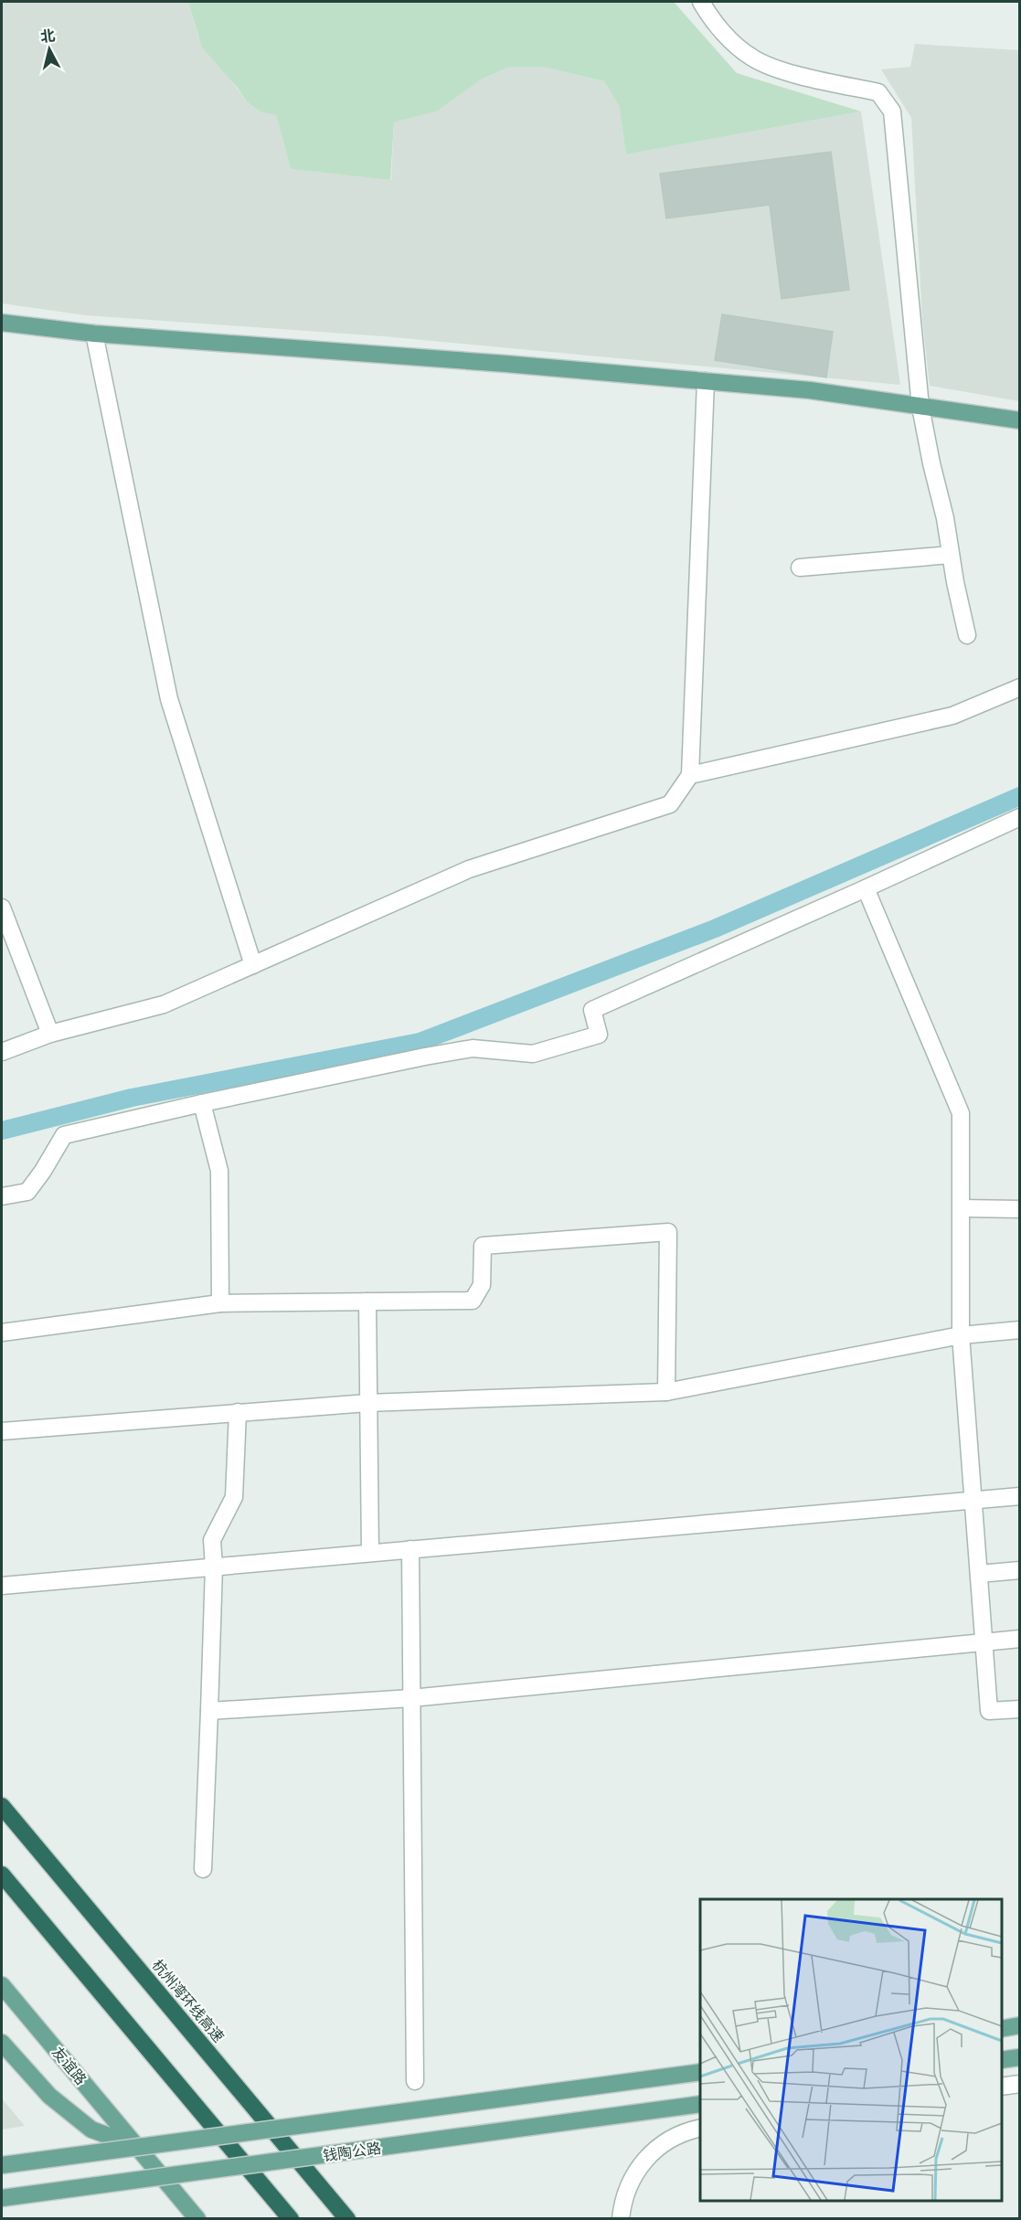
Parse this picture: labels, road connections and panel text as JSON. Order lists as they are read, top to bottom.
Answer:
{
  "streets": {
    "highway": ["杭州湾环线高速"],
    "main road": ["友谊路", "钱陶公路"]
  },
  "north": "top"
}
